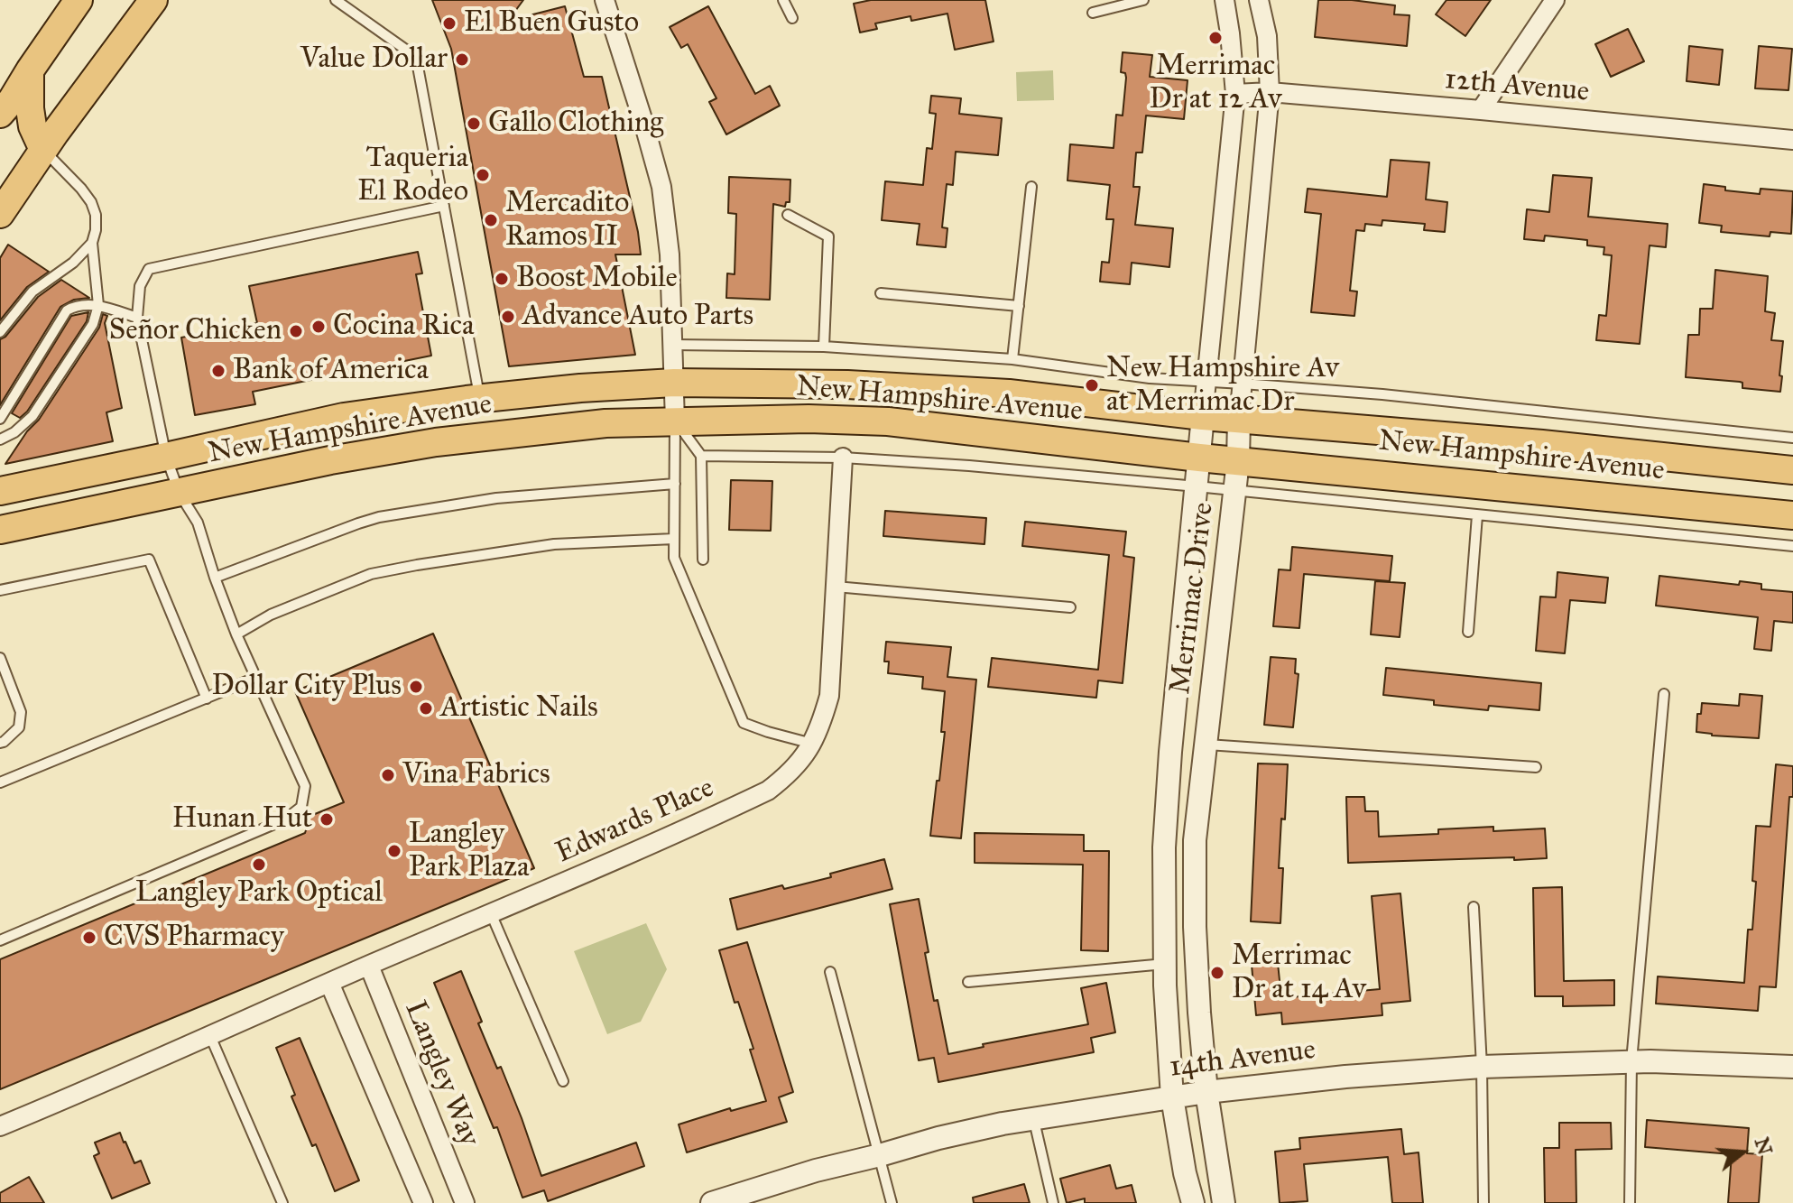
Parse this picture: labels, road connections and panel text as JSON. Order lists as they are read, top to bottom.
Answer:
{
  "streets": {
    "main road": ["New Hampshire Avenue"],
    "street": [
      "12th Avenue",
      "Merrimac Drive",
      "Edwards Place",
      "14th Avenue",
      "Langley Way"
    ]
  },
  "crossings": [
    ["12th Avenue", "Merrimac Drive"],
    ["New Hampshire Avenue", "Merrimac Drive"],
    ["Merrimac Drive", "14th Avenue"],
    ["Edwards Place", "Langley Way"]
  ],
  "places": [
    "El Buen Gusto",
    "Merrimac Dr at 12 Av",
    "Value Dollar",
    "Gallo Clothing",
    "Taqueria El Rodeo",
    "Mercadito Ramos II",
    "Boost Mobile",
    "Advance Auto Parts",
    "Cocina Rica",
    "Señor Chicken",
    "Bank of America",
    "New Hampshire Av at Merrimac Dr",
    "Dollar City Plus",
    "Artistic Nails",
    "Vina Fabrics",
    "Hunan Hut",
    "Langley Park Plaza",
    "Langley Park Optical",
    "CVS Pharmacy",
    "Merrimac Dr at 14 Av"
  ],
  "north": "right"
}
